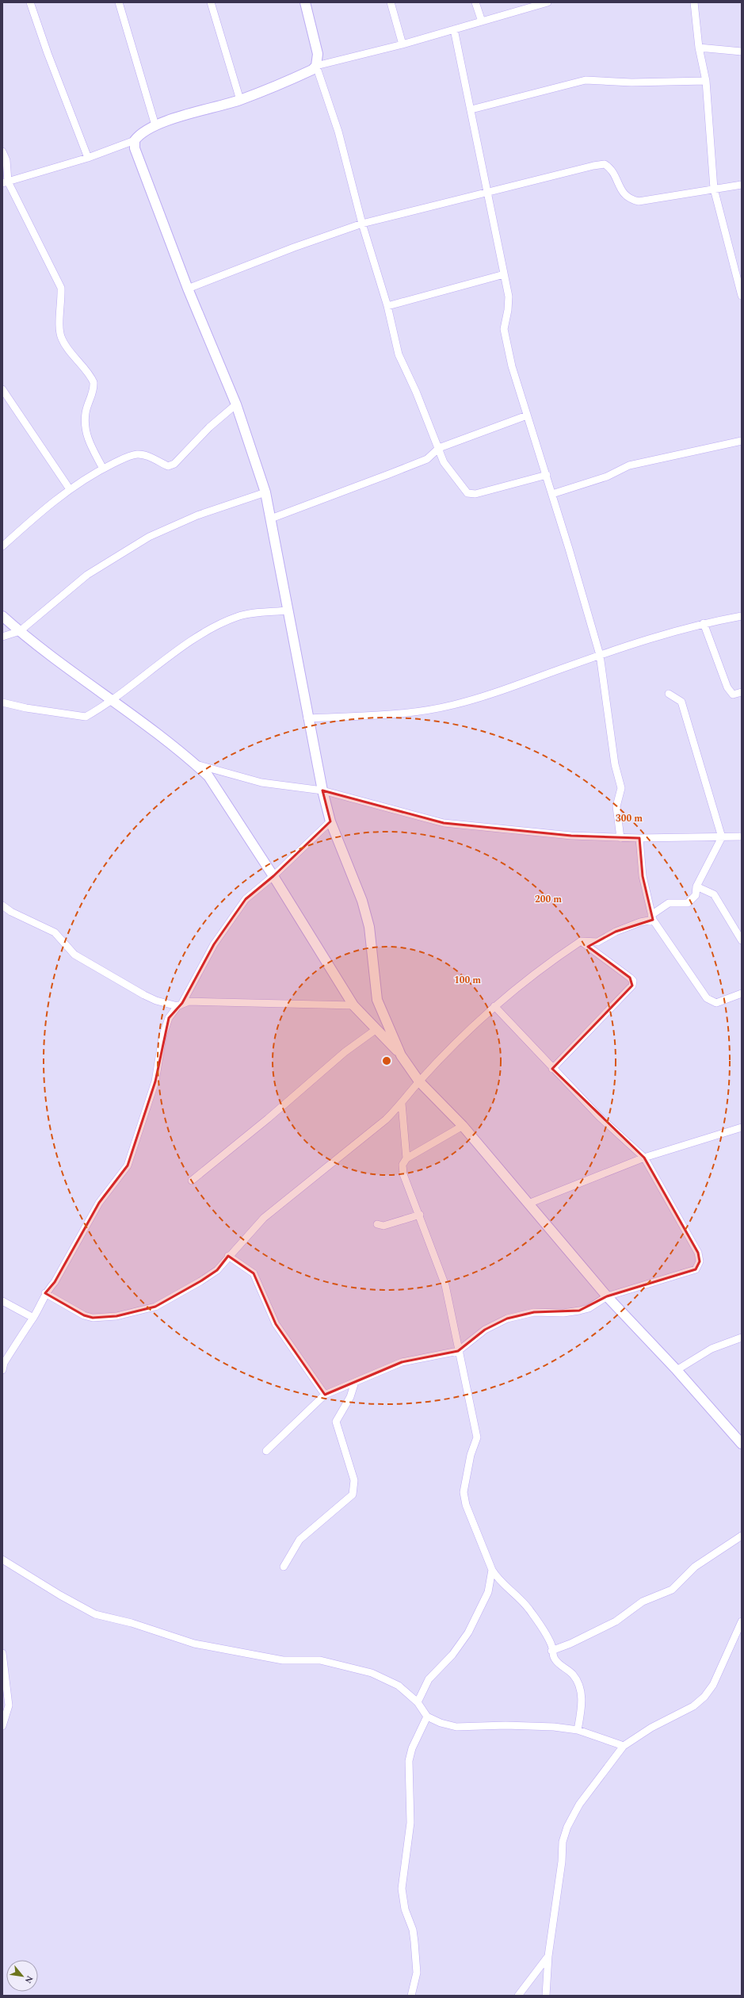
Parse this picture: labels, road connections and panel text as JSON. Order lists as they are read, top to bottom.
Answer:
{
  "north": "bottom right",
  "rings": ["300 m", "200 m", "100 m"]
}
